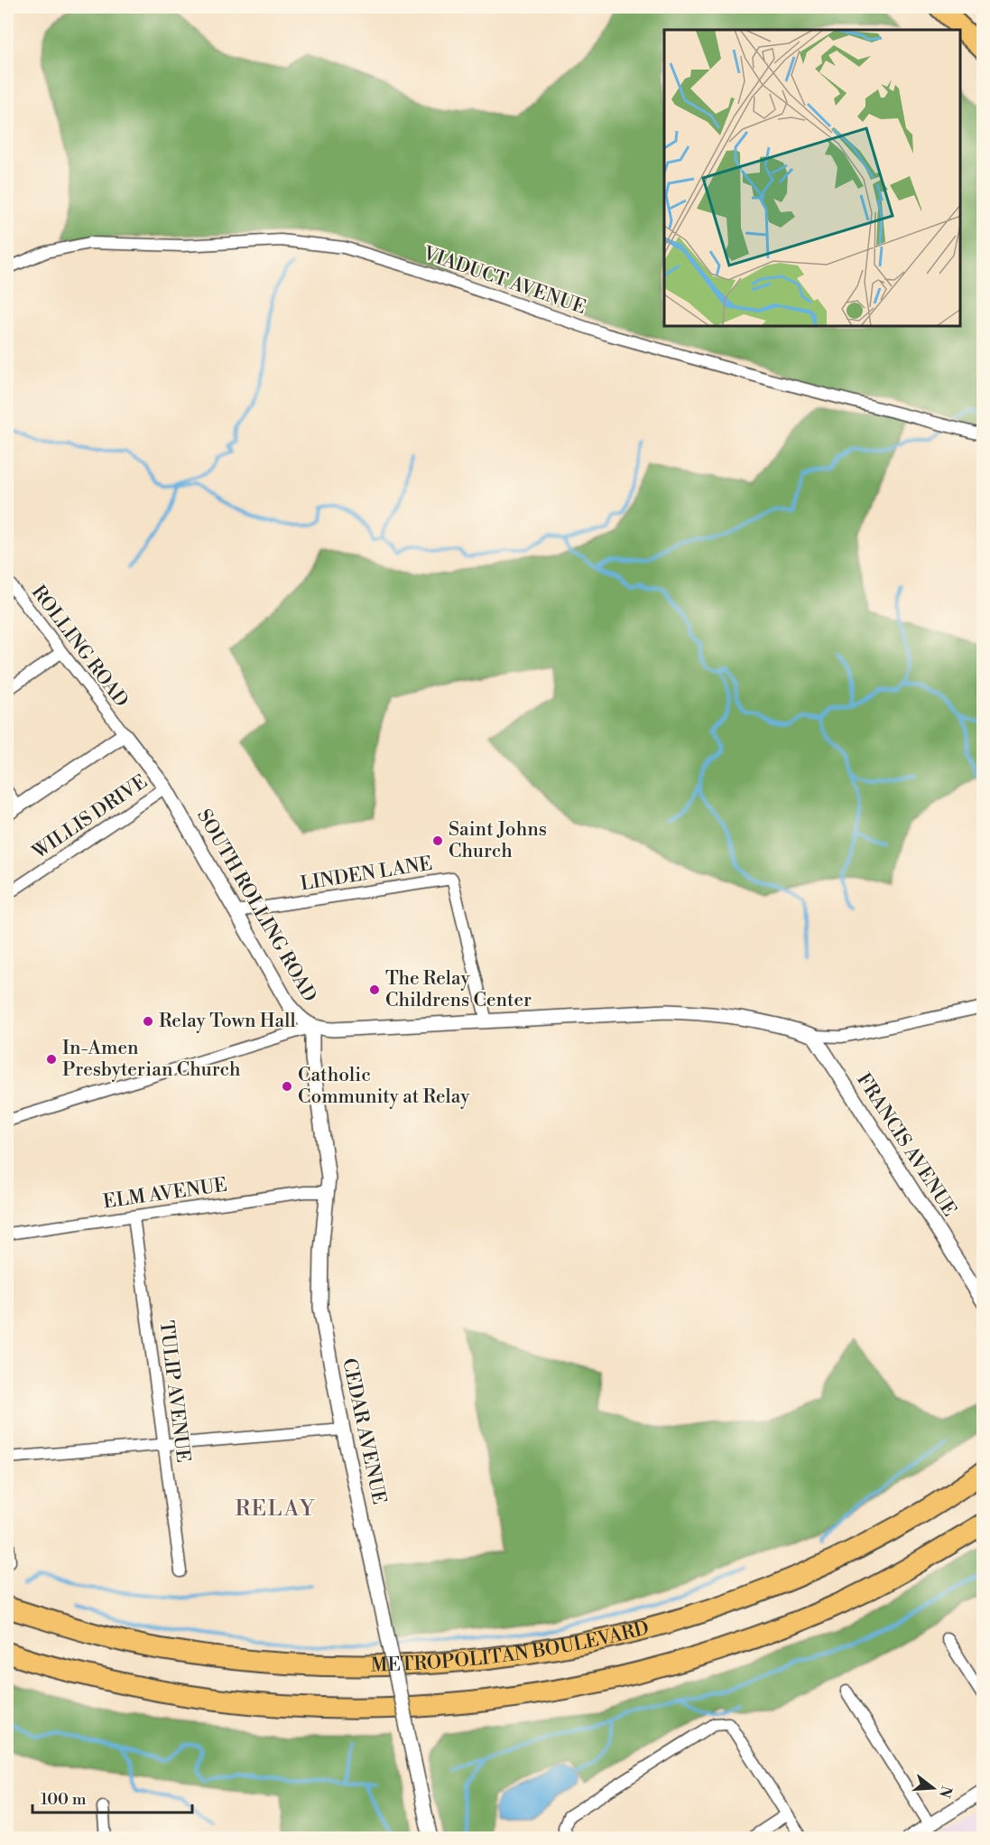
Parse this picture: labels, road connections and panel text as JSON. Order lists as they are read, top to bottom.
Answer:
{
  "streets": {
    "highway": ["METROPOLITAN BOULEVARD"],
    "street": [
      "VIADUCT AVENUE",
      "ROLLING ROAD",
      "WILLIS DRIVE",
      "LINDEN LANE",
      "SOUTH ROLLING ROAD",
      "FRANCIS AVENUE",
      "ELM AVENUE",
      "TULIP AVENUE",
      "CEDAR AVENUE"
    ]
  },
  "crossings": [
    ["ROLLING ROAD", "SOUTH ROLLING ROAD"],
    ["WILLIS DRIVE", "SOUTH ROLLING ROAD"],
    ["LINDEN LANE", "SOUTH ROLLING ROAD"],
    ["SOUTH ROLLING ROAD", "FRANCIS AVENUE"],
    ["SOUTH ROLLING ROAD", "CEDAR AVENUE"],
    ["ELM AVENUE", "TULIP AVENUE"],
    ["ELM AVENUE", "CEDAR AVENUE"]
  ],
  "districts": ["RELAY"],
  "places": [
    "Saint Johns Church",
    "The Relay Childrens Center",
    "Relay Town Hall",
    "In-Amen Presbyterian Church",
    "Catholic Community at Relay"
  ],
  "scale_bar": "100 m",
  "north": "right"
}
